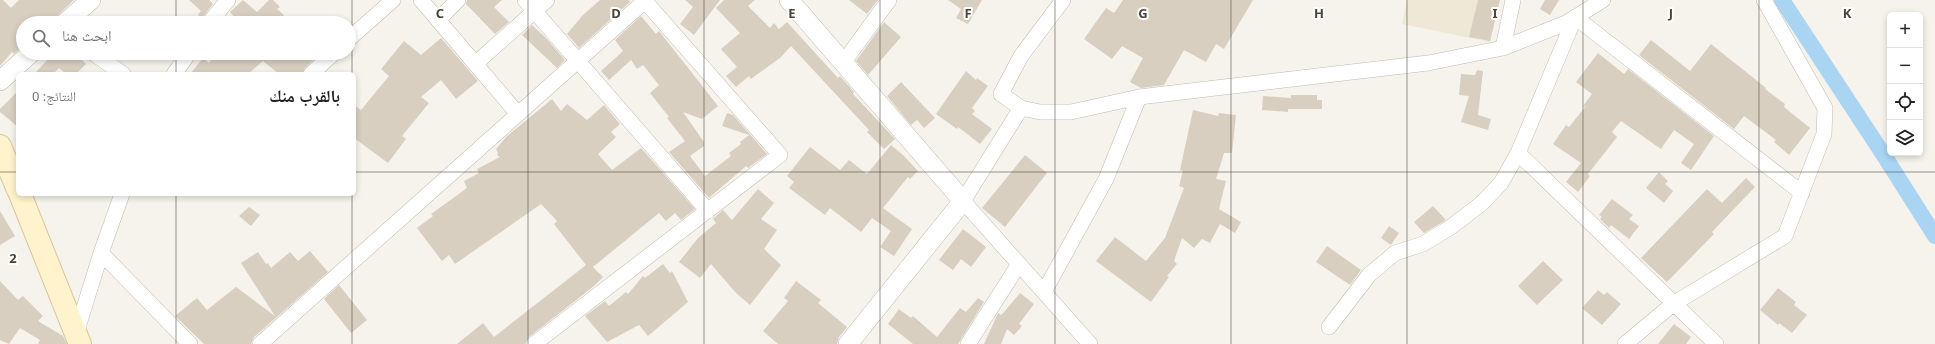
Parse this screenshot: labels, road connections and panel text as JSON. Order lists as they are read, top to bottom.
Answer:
{
  "page": {
    "map_buttons": ["+", "−"],
    "search": "ابحث هنا",
    "heading": ["بالقرب منك", "النتائج: 0"]
  },
  "grid": {
    "columns": [
      "C",
      "D",
      "E",
      "F",
      "G",
      "H",
      "I",
      "J",
      "K"
    ],
    "rows": ["2"]
  }
}
